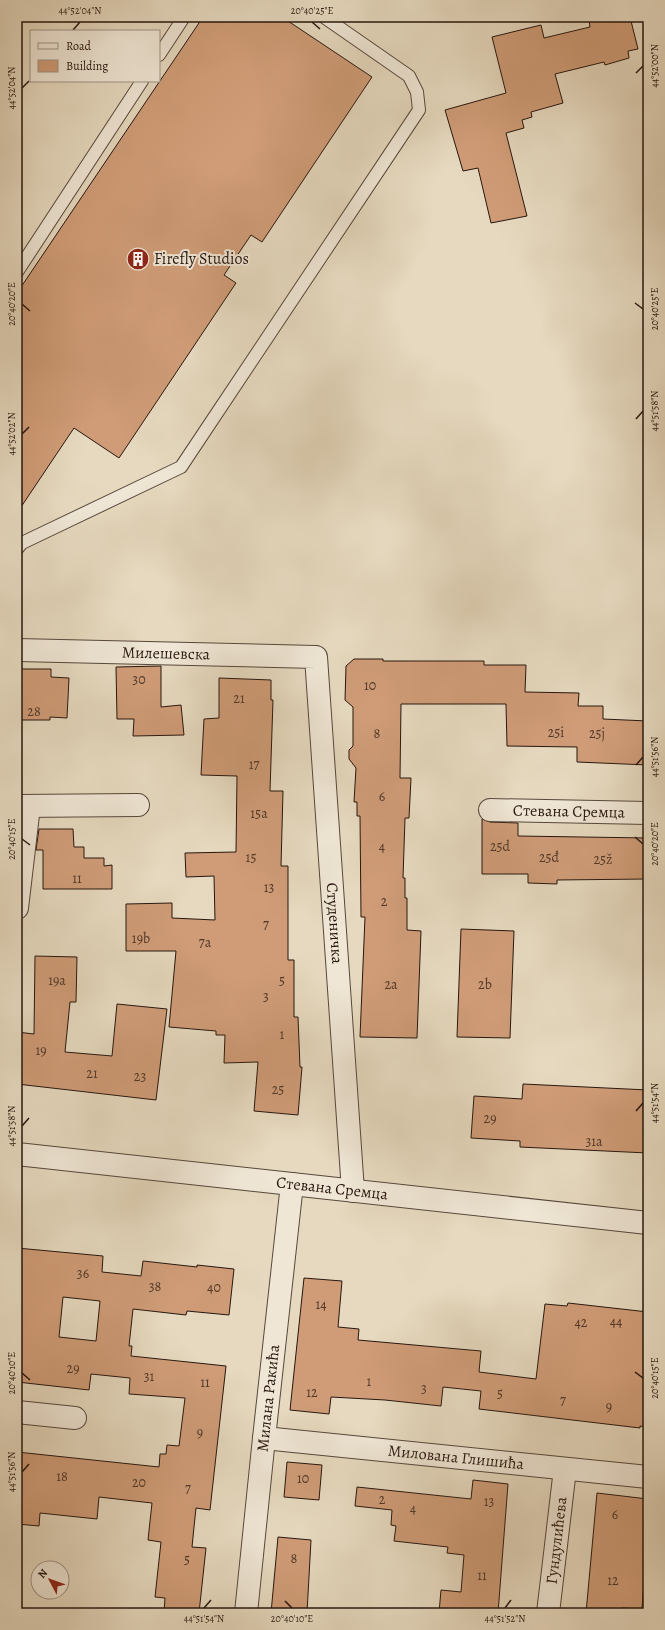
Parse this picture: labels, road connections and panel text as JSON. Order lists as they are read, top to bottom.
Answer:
{
  "streets": {
    "street": [
      "Милешевска",
      "Стевана Сремца",
      "Студеничка",
      "Милана Ракића",
      "Милована Глишића",
      "Гундулићева"
    ]
  },
  "crossings": [
    ["Милешевска", "Студеничка"],
    ["Стевана Сремца", "Студеничка"],
    ["Стевана Сремца", "Милана Ракића"],
    ["Милана Ракића", "Милована Глишића"],
    ["Милована Глишића", "Гундулићева"]
  ],
  "places": {
    "building": ["Firefly Studios"]
  },
  "house_numbers": [
    "30",
    "10",
    "21",
    "28",
    "25i",
    "8",
    "25j",
    "17",
    "6",
    "15a",
    "4",
    "25d",
    "15",
    "25đ",
    "25ž",
    "11",
    "13",
    "2",
    "7",
    "19b",
    "7a",
    "19a",
    "5",
    "2a",
    "2b",
    "3",
    "1",
    "19",
    "21",
    "23",
    "25",
    "29",
    "31a",
    "36",
    "38",
    "40",
    "14",
    "44",
    "42",
    "29",
    "31",
    "1",
    "11",
    "3",
    "12",
    "5",
    "7",
    "9",
    "9",
    "18",
    "10",
    "20",
    "7",
    "2",
    "13",
    "4",
    "6",
    "8",
    "5",
    "11",
    "12"
  ],
  "legend": ["Road", "Building"],
  "north": "top left",
  "coordinates": [
    "44°52'04\"N",
    "20°40'25\"E",
    "44°52'00\"N",
    "20°40'20\"E",
    "44°51'58\"N",
    "44°52'02\"N",
    "44°51'56\"N",
    "20°40'15\"E",
    "44°51'54\"N",
    "20°40'10\"E",
    "44°51'52\"N"
  ]
}
